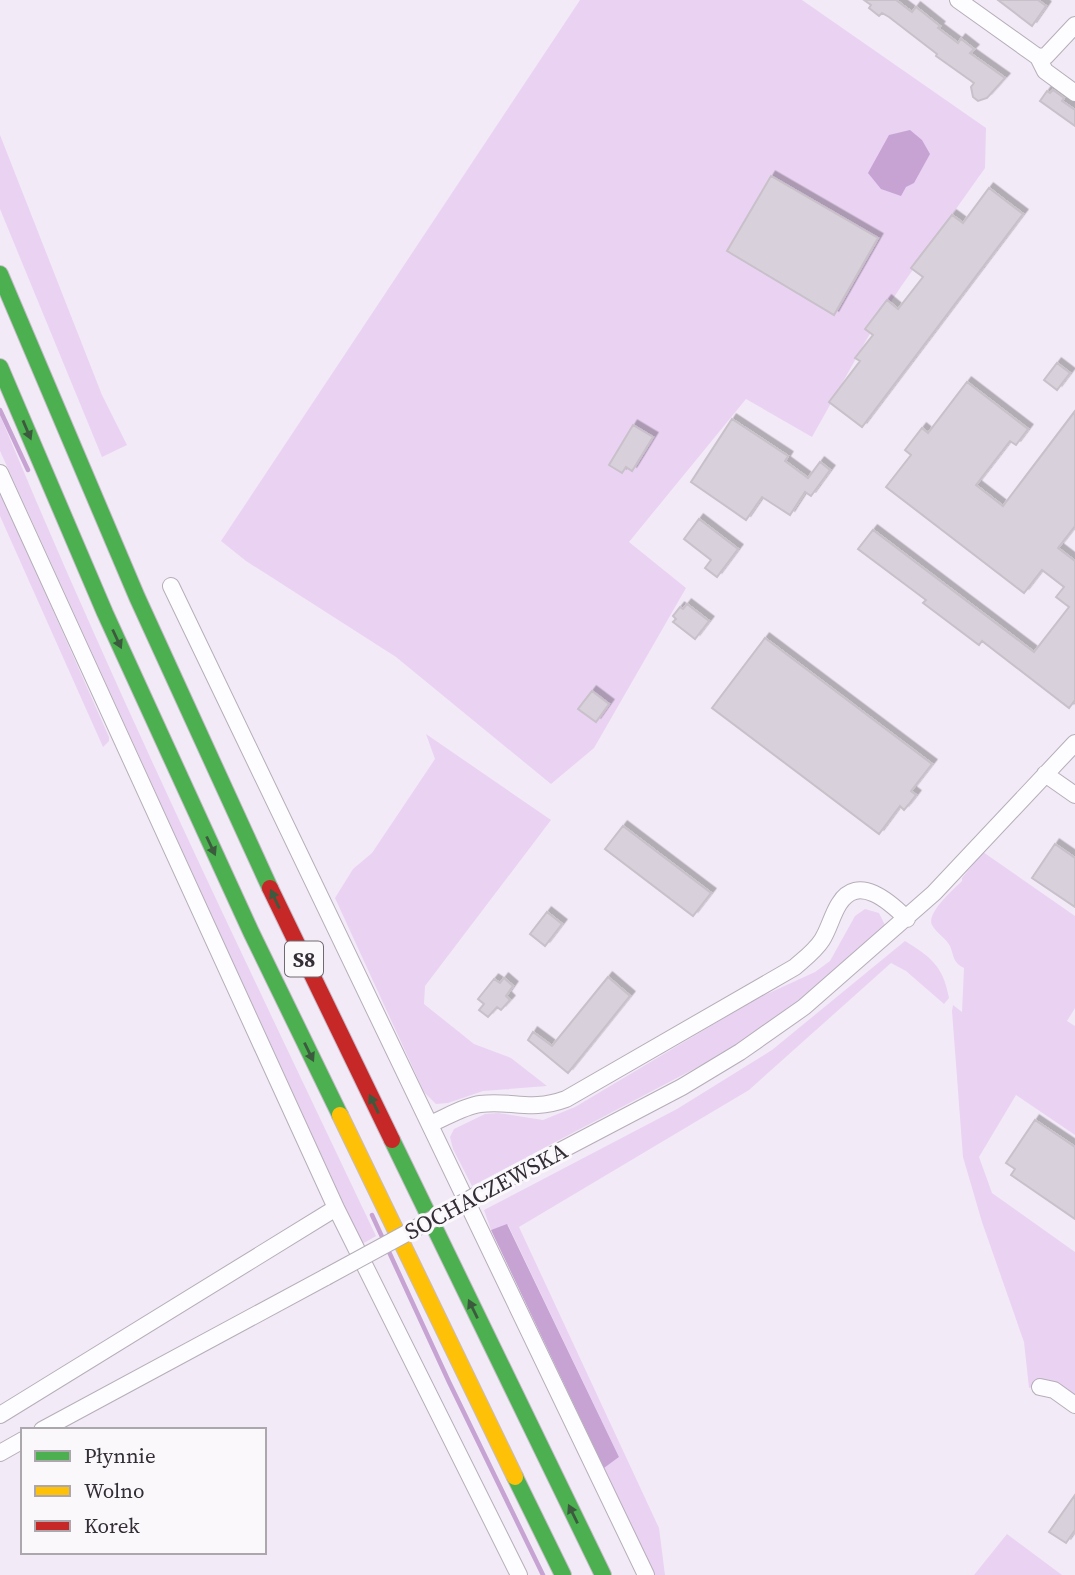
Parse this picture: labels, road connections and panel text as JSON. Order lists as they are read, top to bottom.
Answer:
{
  "streets": {
    "highway": ["S8"],
    "street": ["SOCHACZEWSKA"]
  },
  "legend": ["Płynnie", "Wolno", "Korek"]
}
